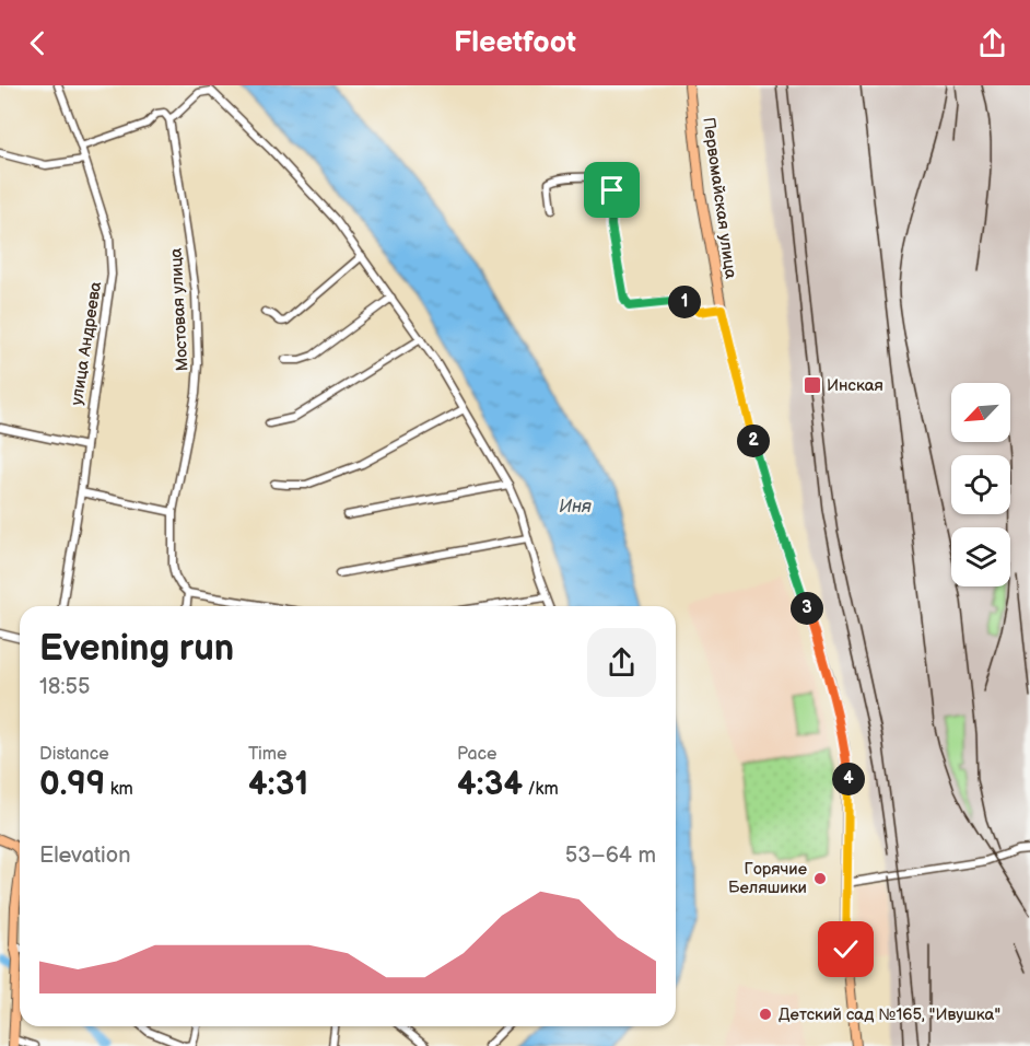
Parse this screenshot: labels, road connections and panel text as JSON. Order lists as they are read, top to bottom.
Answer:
{
  "streets": {
    "main road": ["Первомайская улица"],
    "street": ["Мостовая улица", "улица Андреева"]
  },
  "water": ["Иня"],
  "places": {
    "transit": ["Инская"],
    "other": ["Горячие Беляшики", "Детский сад №165, \"Ивушка\""]
  },
  "north": "bottom left",
  "page": {
    "header": "Fleetfoot",
    "pins": [
      "1",
      "2",
      "3",
      "4"
    ],
    "heading": ["Evening run", "18:55"],
    "stats": [
      ["Distance", "0.99 km"],
      ["Time", "4:31"],
      ["Pace", "4:34 /km"]
    ],
    "chart": ["Elevation", "53–64 m"]
  }
}
